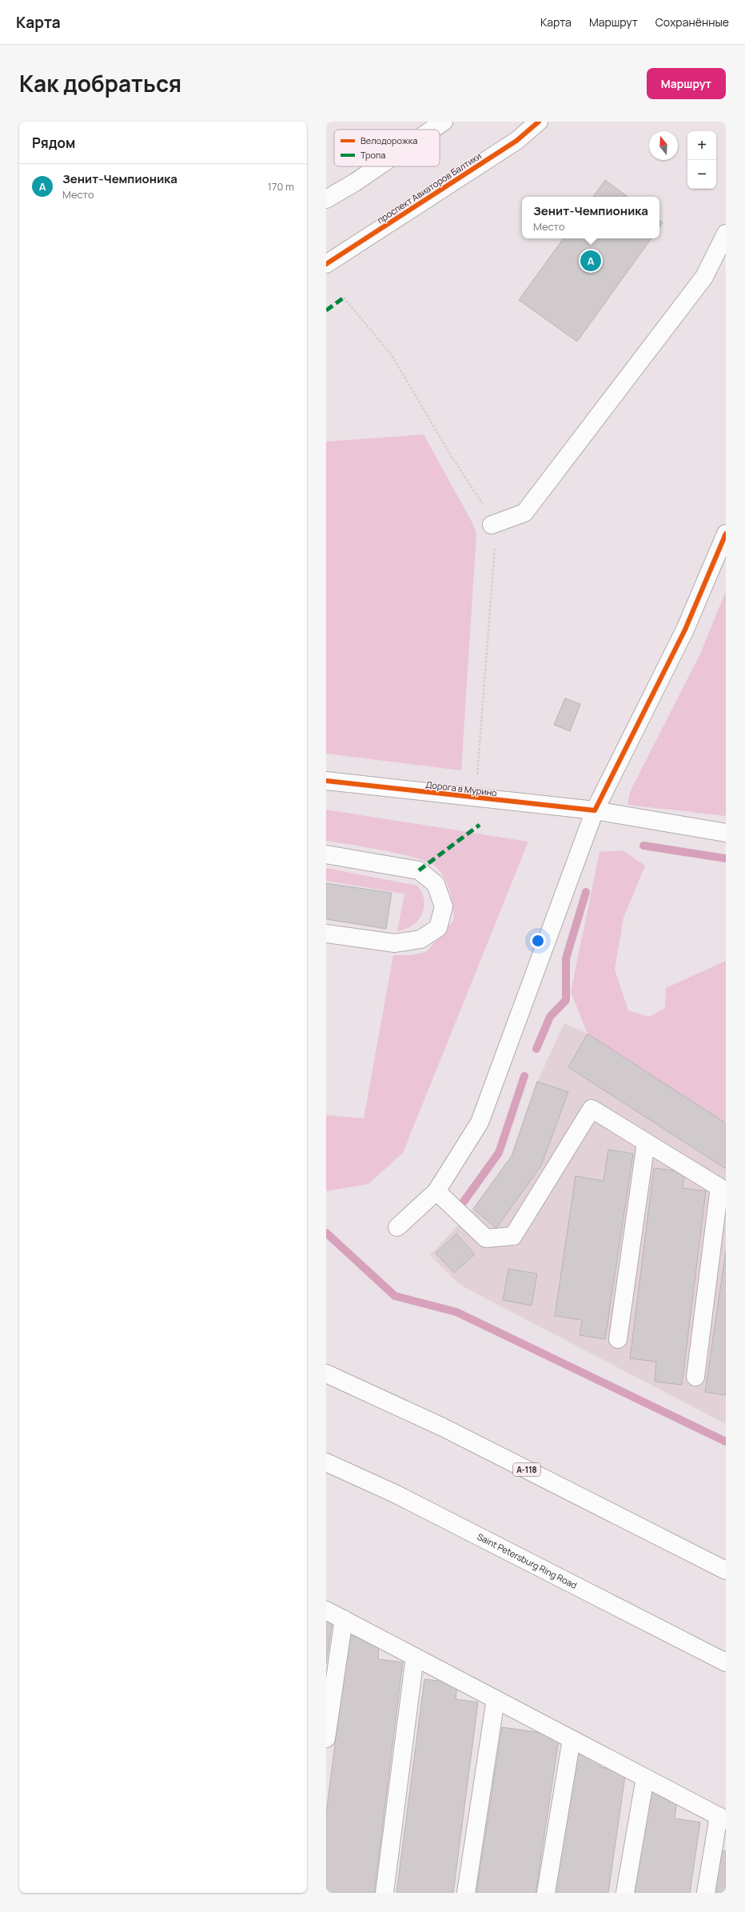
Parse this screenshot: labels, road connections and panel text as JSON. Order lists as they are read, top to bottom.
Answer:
{
  "streets": {
    "main road": [
      "проспект Авиаторов Балтики",
      "Дорога в Мурино",
      "А-118",
      "Saint Petersburg Ring Road"
    ]
  },
  "legend": ["Велодорожка", "Тропа"],
  "north": "top",
  "page": {
    "header": "Карта",
    "nav": ["Карта", "Маршрут", "Сохранённые"],
    "title": "Как добраться",
    "buttons": "Маршрут",
    "heading": "Рядом",
    "map_buttons": ["+", "−"],
    "list": [
      {
        "mark": "A",
        "name": "Зенит-Чемпионика",
        "note": "Место",
        "value": "170 m"
      }
    ],
    "popup": ["Зенит-Чемпионика", "Место"],
    "pins": "A"
  }
}
